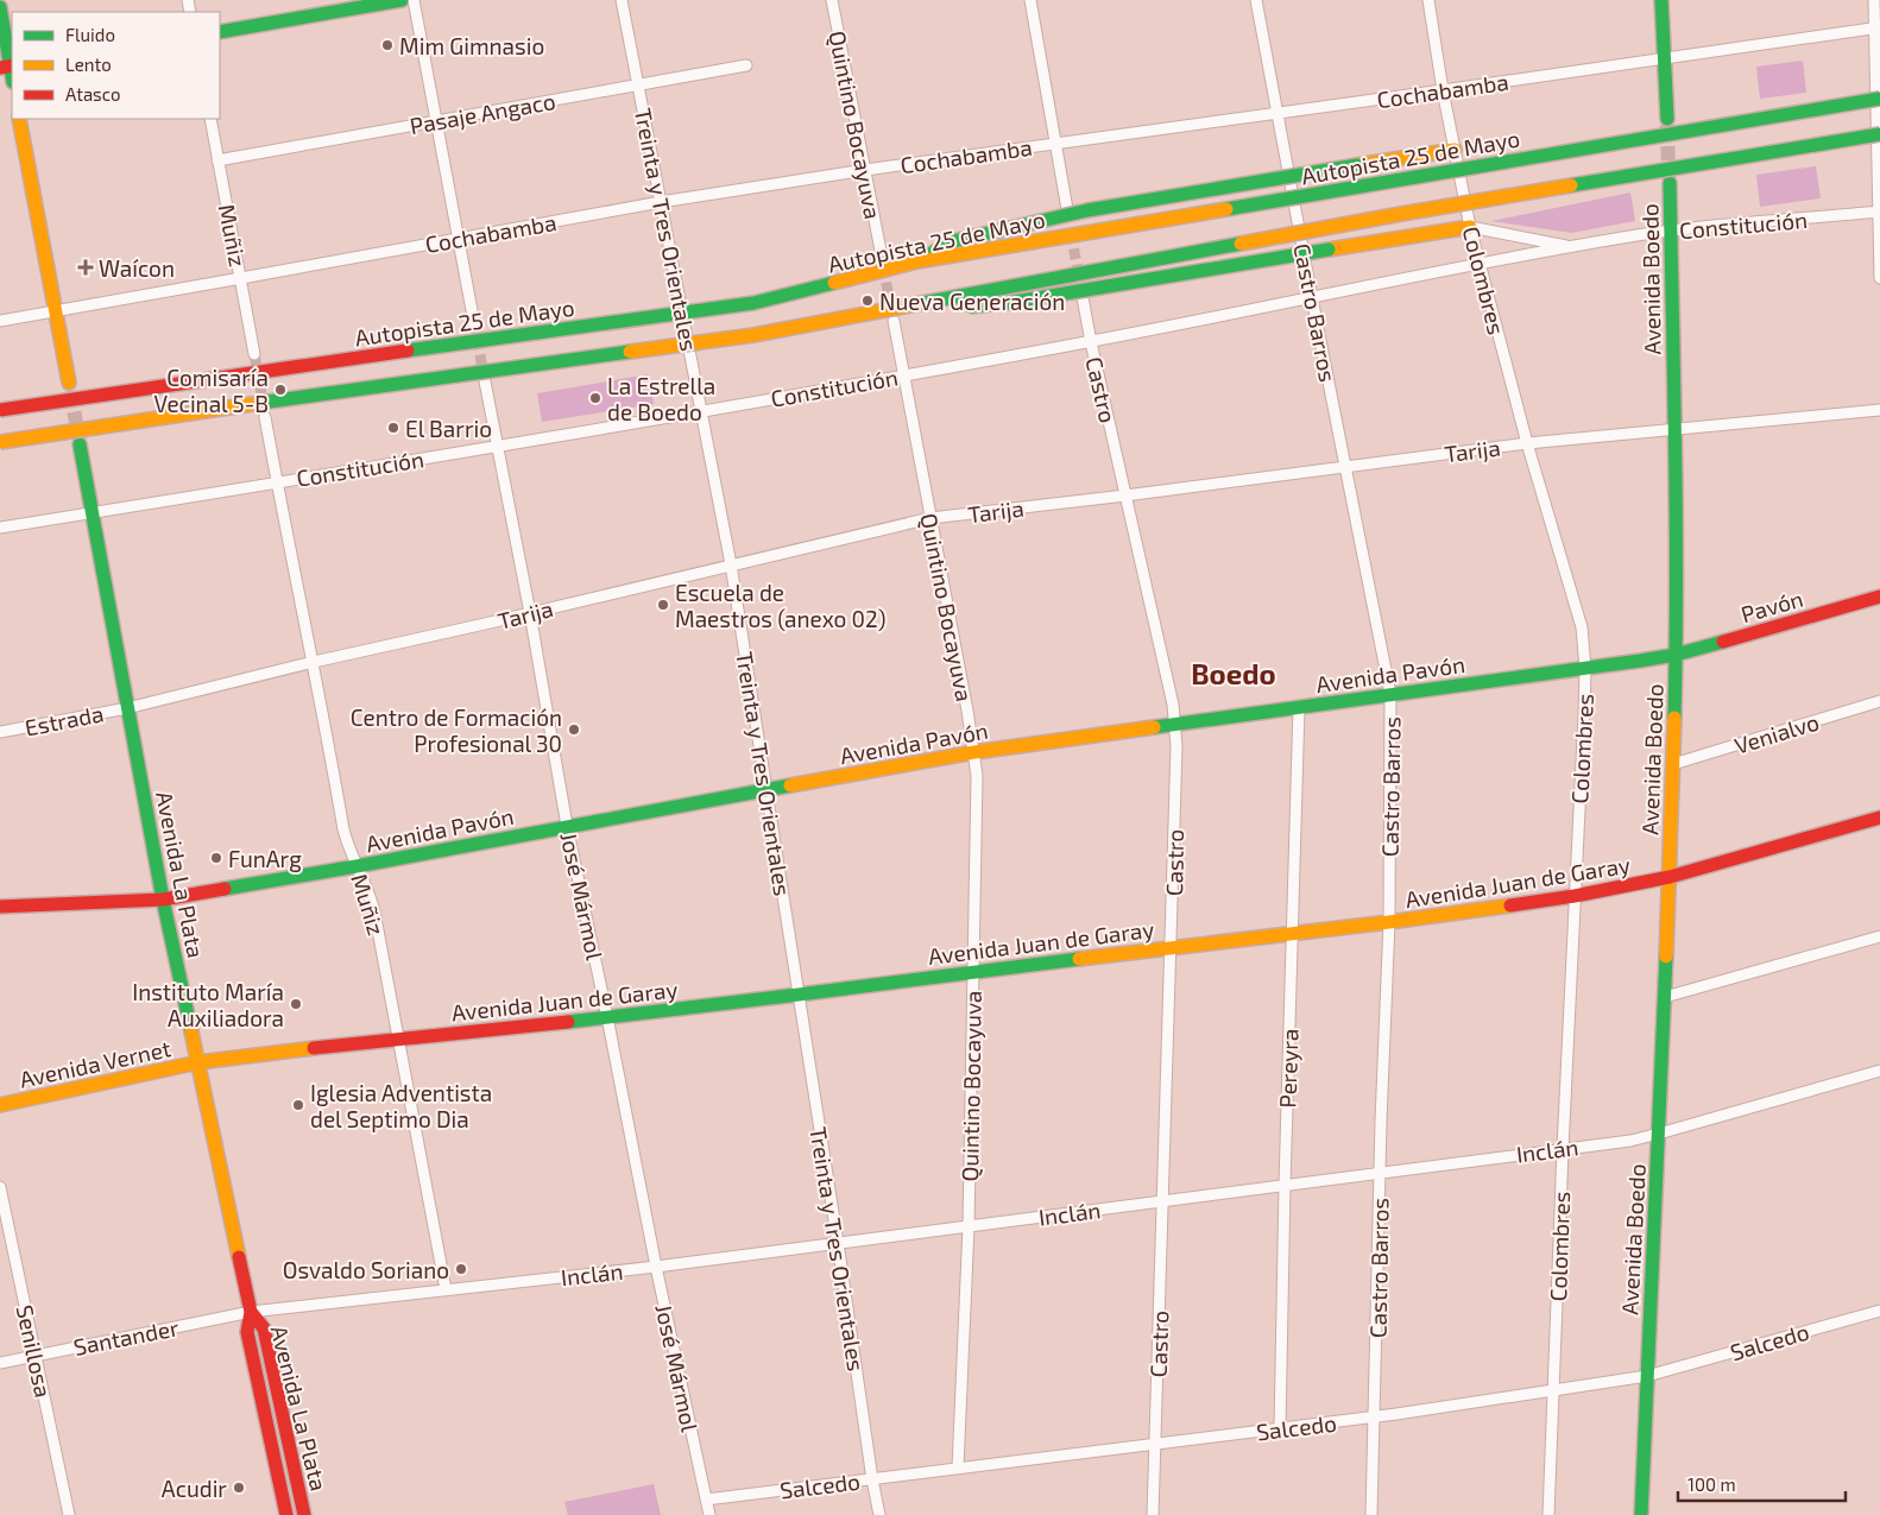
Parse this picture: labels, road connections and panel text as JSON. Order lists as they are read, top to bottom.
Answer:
{
  "streets": {
    "main road": [
      "Autopista 25 de Mayo",
      "Avenida Boedo",
      "Pavón",
      "Avenida Pavón",
      "Avenida La Plata",
      "Avenida Juan de Garay",
      "Avenida Vernet"
    ],
    "street": [
      "Cochabamba",
      "Pasaje Angaco",
      "Quintino Bocayuva",
      "Constitución",
      "Treinta y Tres Orientales",
      "Muñiz",
      "Colombres",
      "Castro Barros",
      "Castro",
      "Tarija",
      "Estrada",
      "Venialvo",
      "José Mármol",
      "Pereyra",
      "Inclán",
      "Santander",
      "Salcedo",
      "Senillosa"
    ]
  },
  "crossings": [
    ["Cochabamba", "Quintino Bocayuva"],
    ["Cochabamba", "Treinta y Tres Orientales"],
    ["Cochabamba", "Muñiz"],
    ["Cochabamba", "Colombres"],
    ["Cochabamba", "Castro Barros"],
    ["Pasaje Angaco", "Treinta y Tres Orientales"],
    ["Pasaje Angaco", "Muñiz"],
    ["Quintino Bocayuva", "Constitución"],
    ["Quintino Bocayuva", "Tarija"],
    ["Quintino Bocayuva", "Avenida Pavón"],
    ["Quintino Bocayuva", "Avenida Juan de Garay"],
    ["Quintino Bocayuva", "Inclán"],
    ["Quintino Bocayuva", "Salcedo"],
    ["Constitución", "Treinta y Tres Orientales"],
    ["Constitución", "Muñiz"],
    ["Constitución", "Avenida Boedo"],
    ["Constitución", "Colombres"],
    ["Constitución", "Castro Barros"],
    ["Constitución", "Castro"],
    ["Constitución", "Avenida La Plata"],
    ["Constitución", "José Mármol"],
    ["Treinta y Tres Orientales", "Tarija"],
    ["Treinta y Tres Orientales", "Avenida Pavón"],
    ["Treinta y Tres Orientales", "Avenida Juan de Garay"],
    ["Treinta y Tres Orientales", "Inclán"],
    ["Treinta y Tres Orientales", "Salcedo"],
    ["Muñiz", "Tarija"],
    ["Muñiz", "Avenida Pavón"],
    ["Muñiz", "Avenida Juan de Garay"],
    ["Muñiz", "Inclán"],
    ["Avenida Boedo", "Tarija"],
    ["Avenida Boedo", "Pavón"],
    ["Avenida Boedo", "Avenida Pavón"],
    ["Avenida Boedo", "Venialvo"],
    ["Avenida Boedo", "Avenida Juan de Garay"],
    ["Avenida Boedo", "Inclán"],
    ["Avenida Boedo", "Salcedo"],
    ["Colombres", "Tarija"],
    ["Colombres", "Avenida Pavón"],
    ["Colombres", "Avenida Juan de Garay"],
    ["Colombres", "Inclán"],
    ["Colombres", "Salcedo"],
    ["Castro Barros", "Tarija"],
    ["Castro Barros", "Avenida Pavón"],
    ["Castro Barros", "Avenida Juan de Garay"],
    ["Castro Barros", "Inclán"],
    ["Castro Barros", "Salcedo"],
    ["Castro", "Tarija"],
    ["Castro", "Avenida Pavón"],
    ["Castro", "Avenida Juan de Garay"],
    ["Castro", "Inclán"],
    ["Castro", "Salcedo"],
    ["Tarija", "Estrada"],
    ["Tarija", "Avenida La Plata"],
    ["Tarija", "José Mármol"],
    ["Pavón", "Avenida Pavón"],
    ["Avenida Pavón", "Avenida La Plata"],
    ["Avenida Pavón", "José Mármol"],
    ["Avenida Pavón", "Pereyra"],
    ["Estrada", "Avenida La Plata"],
    ["Avenida La Plata", "Avenida Juan de Garay"],
    ["Avenida La Plata", "Avenida Vernet"],
    ["Avenida La Plata", "Inclán"],
    ["Avenida La Plata", "Santander"],
    ["Avenida Juan de Garay", "José Mármol"],
    ["Avenida Juan de Garay", "Avenida Vernet"],
    ["Avenida Juan de Garay", "Pereyra"],
    ["José Mármol", "Inclán"],
    ["José Mármol", "Salcedo"],
    ["Pereyra", "Inclán"],
    ["Pereyra", "Salcedo"],
    ["Inclán", "Santander"],
    ["Santander", "Senillosa"]
  ],
  "districts": ["Boedo"],
  "places": {
    "other": [
      "Mim Gimnasio",
      "Nueva Generación",
      "Comisaría Vecinal 5-B",
      "La Estrella de Boedo",
      "El Barrio",
      "Escuela de Maestros (anexo 02)",
      "Centro de Formación Profesional 30",
      "FunArg",
      "Instituto María Auxiliadora",
      "Iglesia Adventista del Septimo Dia",
      "Osvaldo Soriano",
      "Acudir"
    ],
    "health": ["Waícon"]
  },
  "legend": ["Fluido", "Lento", "Atasco"],
  "scale_bar": "100 m"
}
